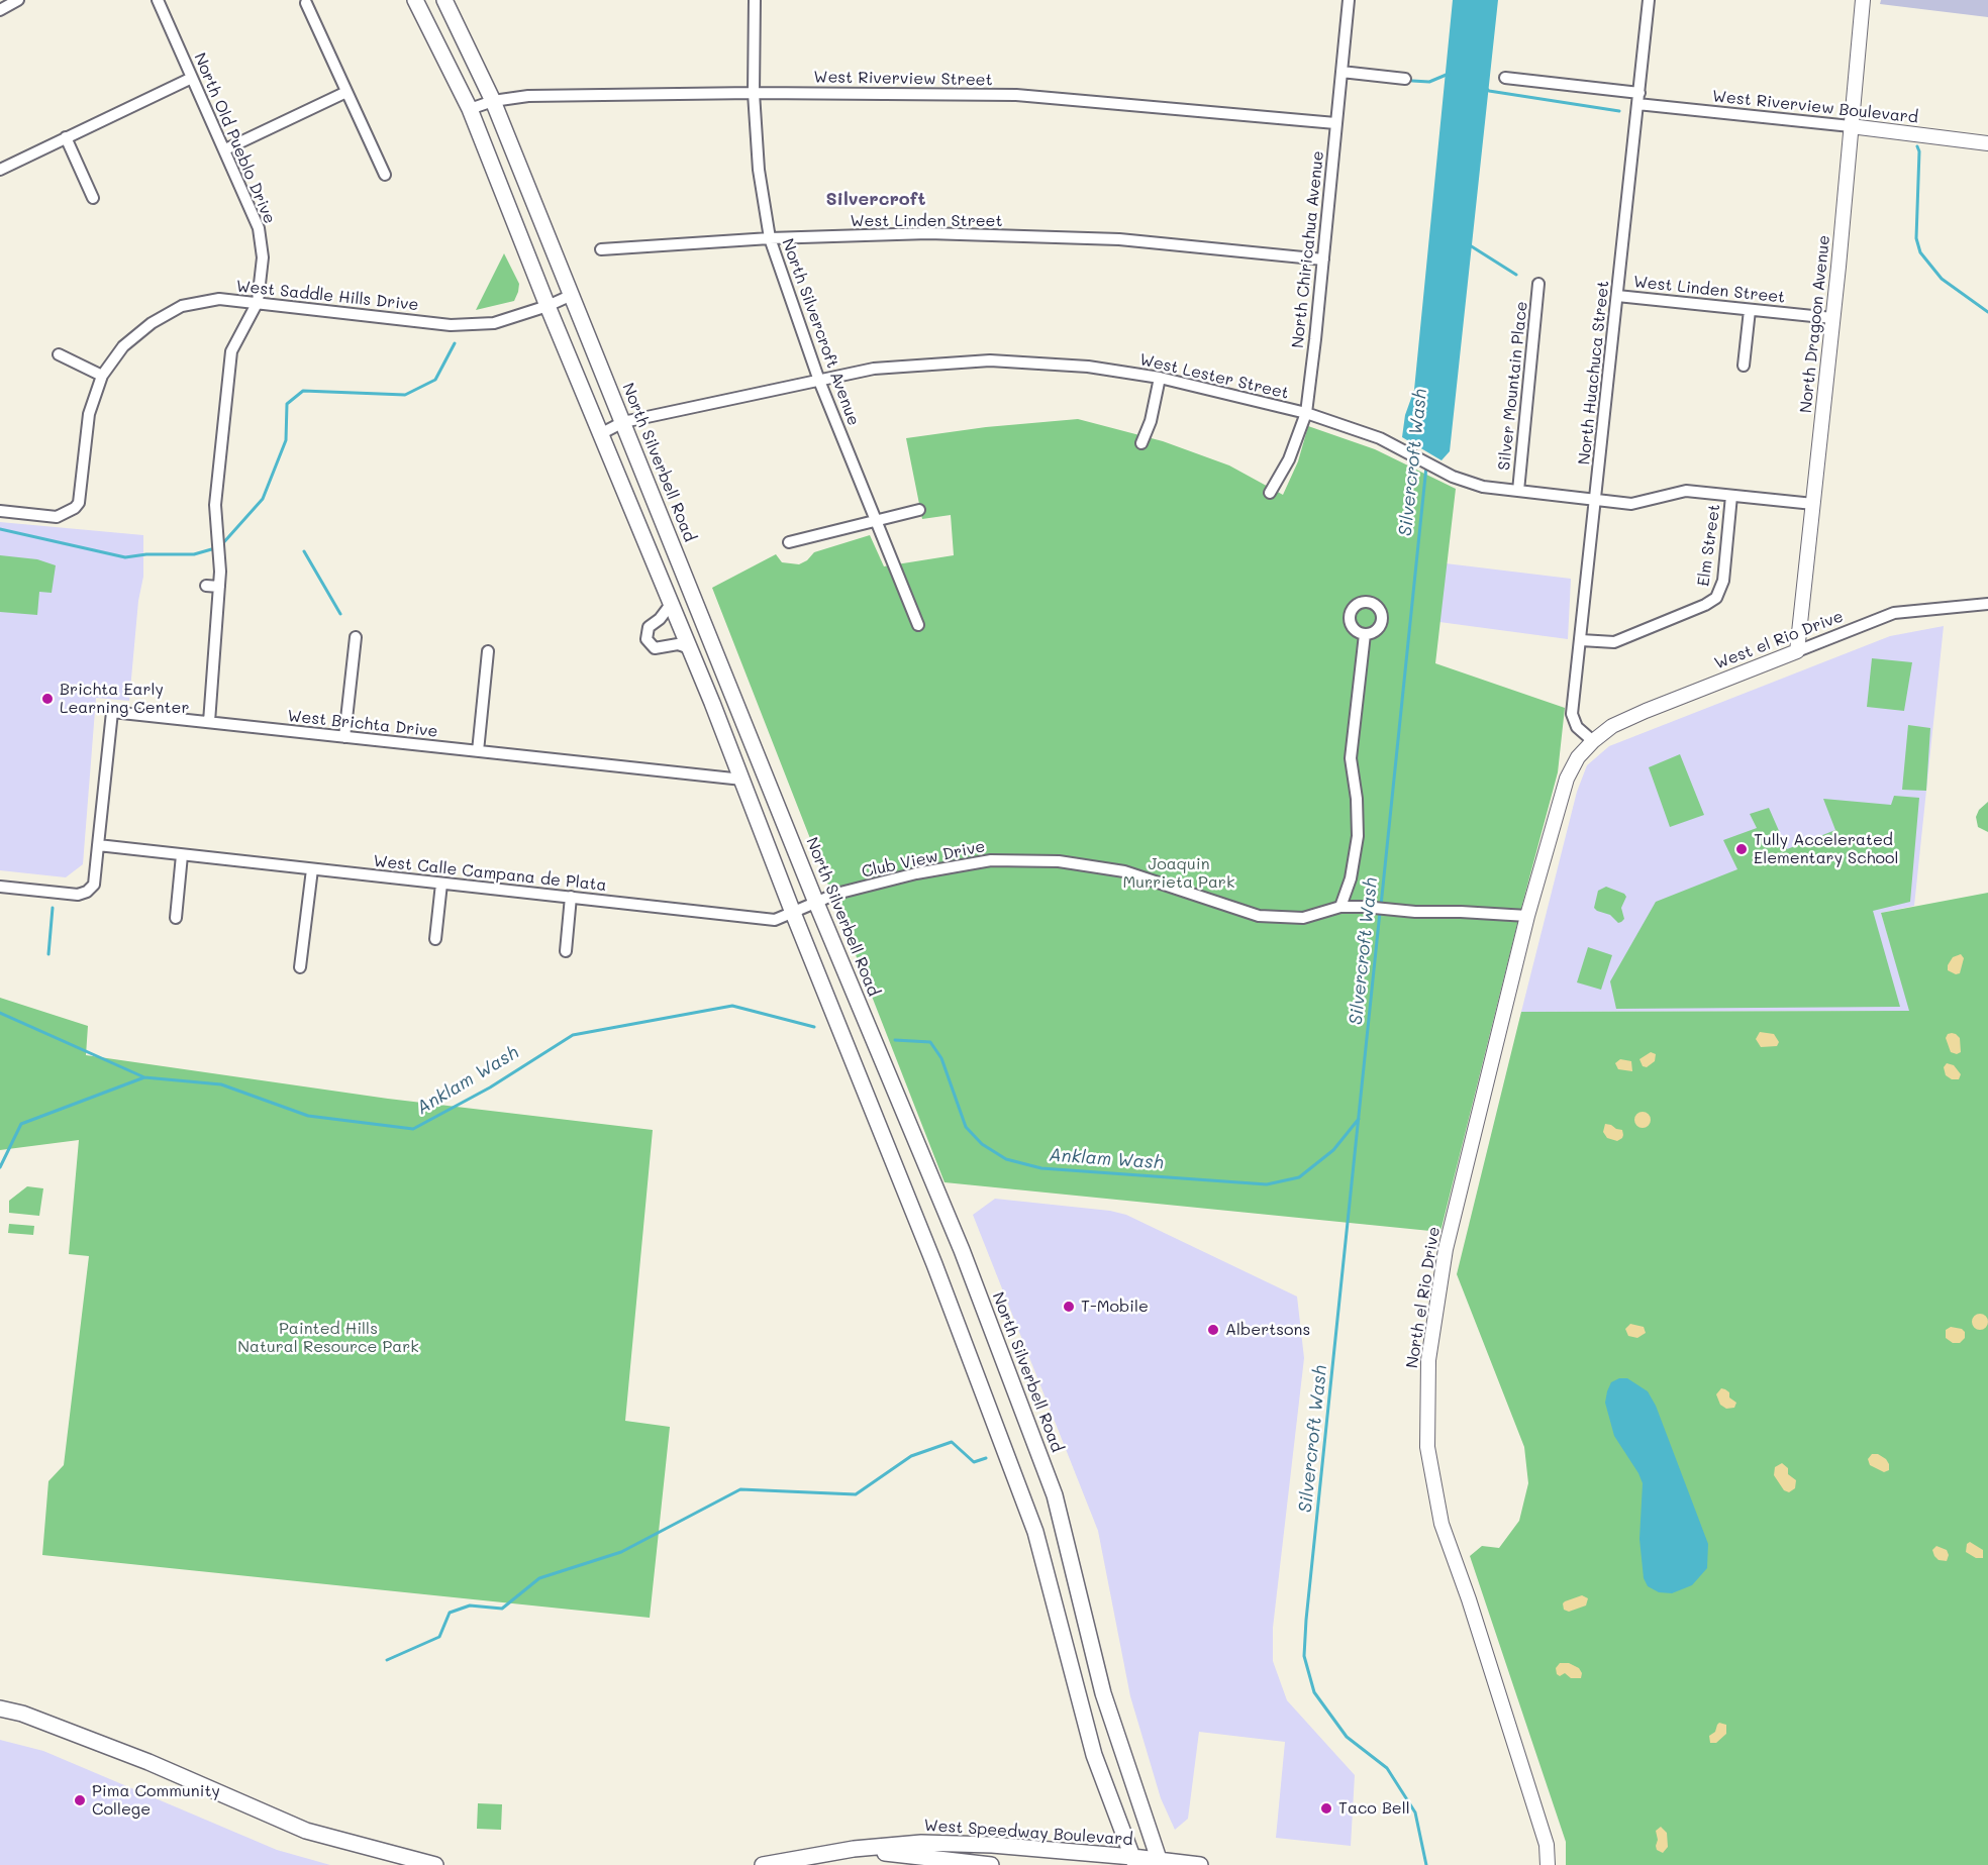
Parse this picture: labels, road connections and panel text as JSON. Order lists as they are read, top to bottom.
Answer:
{
  "streets": {
    "main road": ["North Silverbell Road", "West Speedway Boulevard"],
    "street": [
      "West Riverview Street",
      "West Riverview Boulevard",
      "North Old Pueblo Drive",
      "West Linden Street",
      "North Chiricahua Avenue",
      "West Saddle Hills Drive",
      "North Dragoon Avenue",
      "North Silvercroft Avenue",
      "North Huachuca Street",
      "West Lester Street",
      "Silver Mountain Place",
      "Elm Street",
      "West el Rio Drive",
      "West Brichta Drive",
      "Club View Drive",
      "West Calle Campana de Plata",
      "North el Rio Drive"
    ]
  },
  "crossings": [
    ["West Riverview Street", "North Chiricahua Avenue"],
    ["West Riverview Street", "North Silvercroft Avenue"],
    ["West Riverview Street", "North Silverbell Road"],
    ["West Riverview Boulevard", "North Dragoon Avenue"],
    ["West Riverview Boulevard", "North Huachuca Street"],
    ["North Old Pueblo Drive", "West Saddle Hills Drive"],
    ["North Old Pueblo Drive", "West Brichta Drive"],
    ["West Linden Street", "North Chiricahua Avenue"],
    ["West Linden Street", "North Dragoon Avenue"],
    ["West Linden Street", "North Silvercroft Avenue"],
    ["West Linden Street", "North Huachuca Street"],
    ["North Chiricahua Avenue", "West Lester Street"],
    ["West Saddle Hills Drive", "North Silverbell Road"],
    ["North Dragoon Avenue", "West Lester Street"],
    ["North Dragoon Avenue", "West el Rio Drive"],
    ["North Silvercroft Avenue", "West Lester Street"],
    ["North Huachuca Street", "West Lester Street"],
    ["North Huachuca Street", "Elm Street"],
    ["North Huachuca Street", "West el Rio Drive"],
    ["North Huachuca Street", "North el Rio Drive"],
    ["West Lester Street", "Silver Mountain Place"],
    ["West Lester Street", "North Silverbell Road"],
    ["West Lester Street", "Elm Street"],
    ["North Silverbell Road", "Club View Drive"],
    ["North Silverbell Road", "West Speedway Boulevard"],
    ["West el Rio Drive", "North el Rio Drive"],
    ["West Brichta Drive", "West Calle Campana de Plata"],
    ["Club View Drive", "West Calle Campana de Plata"],
    ["Club View Drive", "North el Rio Drive"]
  ],
  "districts": ["Silvercroft"],
  "water": ["Silvercroft Wash", "Anklam Wash"],
  "parks": ["Joaquin Murrieta Park", "Painted Hills Natural Resource Park"],
  "places": [
    "Brichta Early Learning Center",
    "Tully Accelerated Elementary School",
    "T-Mobile",
    "Albertsons",
    "Pima Community College",
    "Taco Bell"
  ]
}
